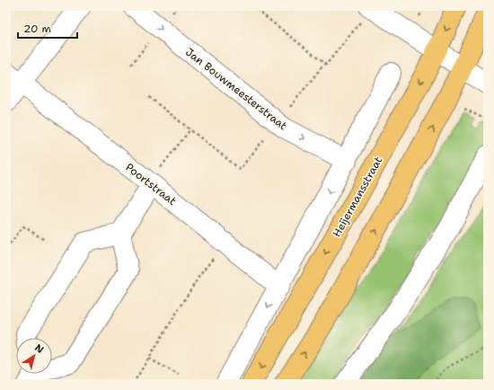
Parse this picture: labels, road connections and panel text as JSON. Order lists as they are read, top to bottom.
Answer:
{
  "streets": {
    "main road": ["Heijermansstraat"],
    "street": ["Jan Bouwmeesterstraat", "Poortstraat"]
  },
  "scale_bar": "20 m",
  "north": "top right"
}
